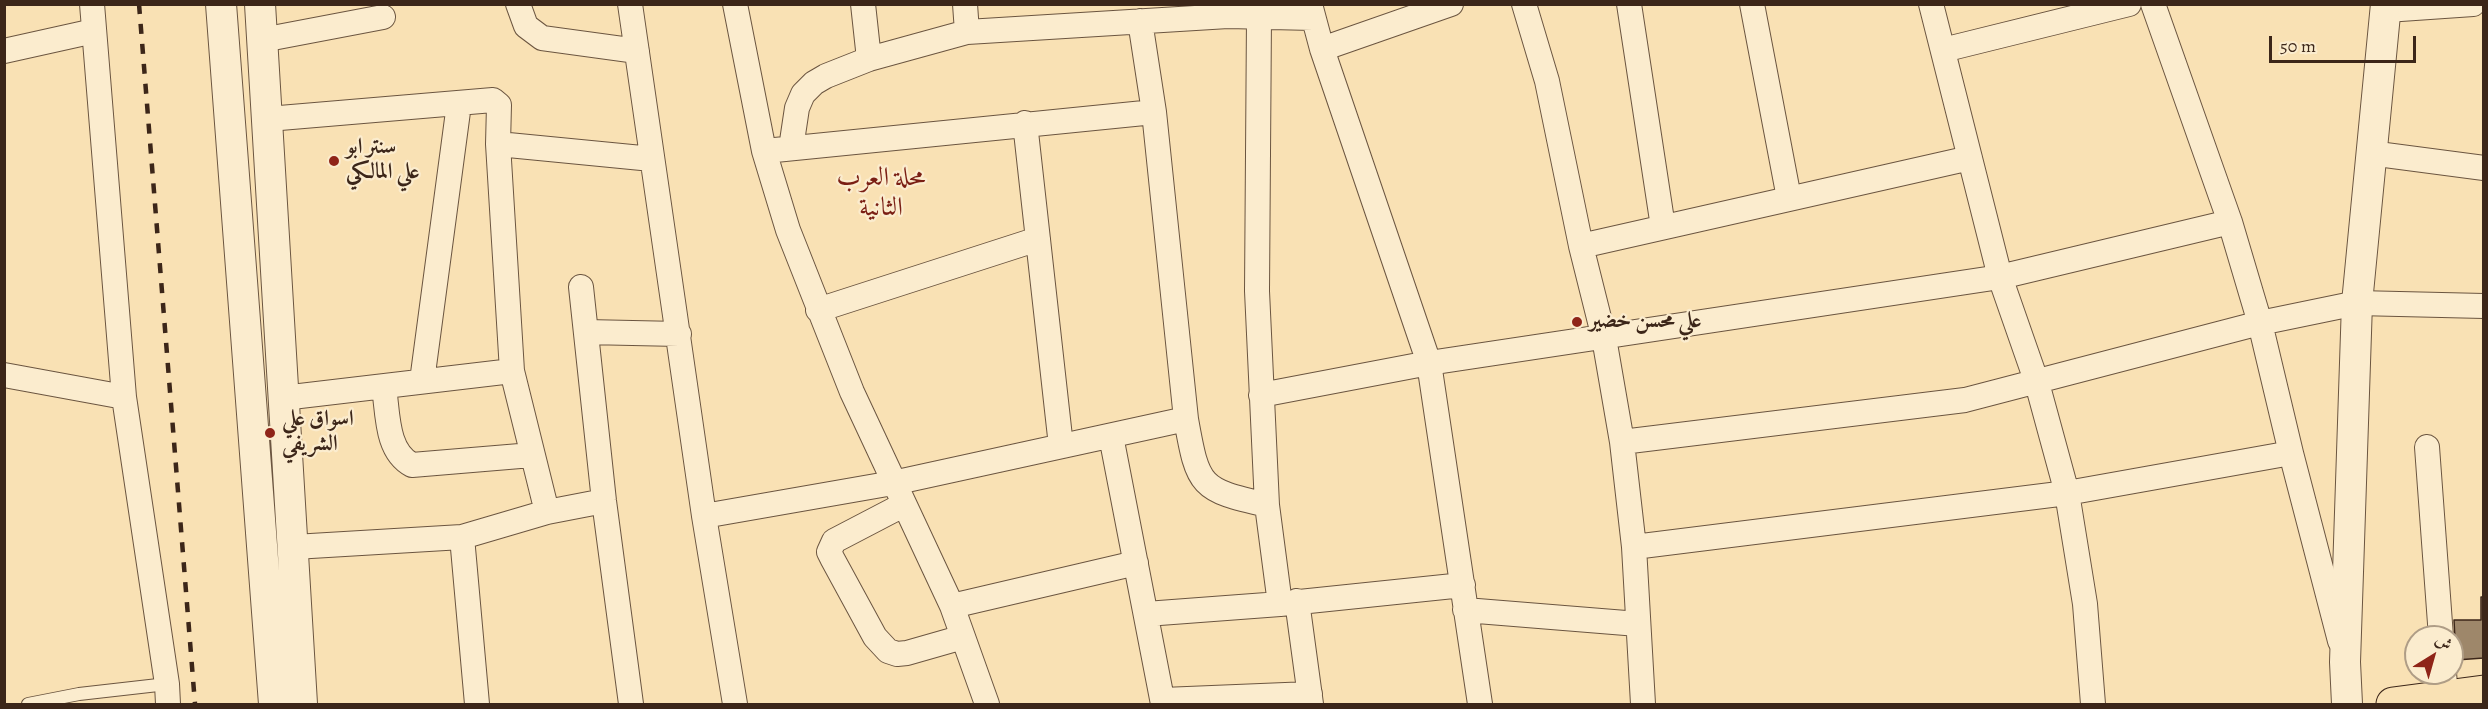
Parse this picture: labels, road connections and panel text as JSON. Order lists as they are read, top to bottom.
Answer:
{
  "districts": ["محلة العرب الثانية"],
  "places": ["سنتر ابو علي المالكي", "علي محسن خضير", "اسواق علي الشريفي"],
  "scale_bar": "50 m",
  "north": "top right"
}
